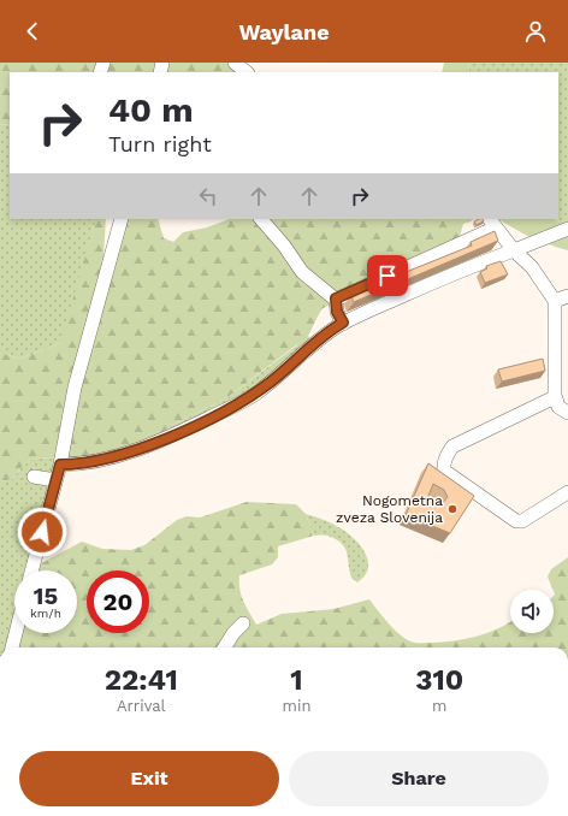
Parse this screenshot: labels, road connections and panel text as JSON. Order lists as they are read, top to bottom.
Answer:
{
  "places": ["Nogometna zveza Slovenija"],
  "page": {
    "header": "Waylane",
    "turn": ["40 m", "Turn right"],
    "speed": "15 km/h",
    "limit": "20",
    "eta": [
      "22:41",
      "Arrival",
      "1",
      "min",
      "310",
      "m"
    ],
    "buttons": ["Exit", "Share"]
  }
}
